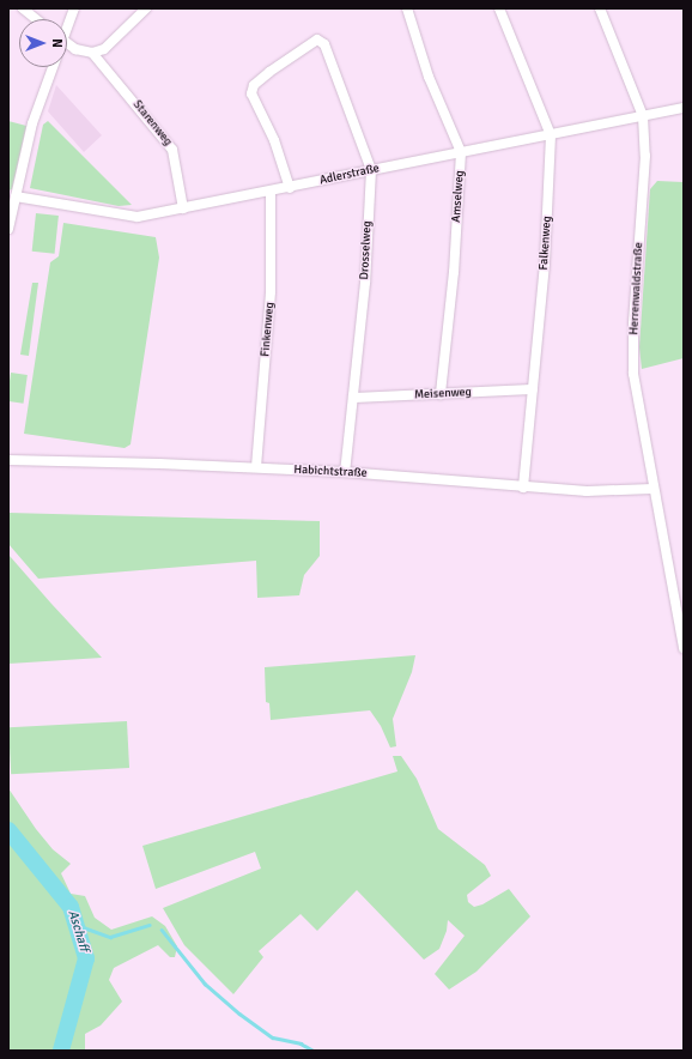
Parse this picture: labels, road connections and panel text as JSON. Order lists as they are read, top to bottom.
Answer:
{
  "streets": {
    "street": [
      "Starenweg",
      "Adlerstraße",
      "Amselweg",
      "Falkenweg",
      "Drosselweg",
      "Herrenwaldstraße",
      "Finkenweg",
      "Meisenweg",
      "Habichtstraße"
    ]
  },
  "crossings": [
    ["Starenweg", "Adlerstraße"],
    ["Adlerstraße", "Amselweg"],
    ["Adlerstraße", "Falkenweg"],
    ["Adlerstraße", "Drosselweg"],
    ["Adlerstraße", "Herrenwaldstraße"],
    ["Adlerstraße", "Finkenweg"],
    ["Amselweg", "Meisenweg"],
    ["Falkenweg", "Meisenweg"],
    ["Falkenweg", "Habichtstraße"],
    ["Drosselweg", "Meisenweg"],
    ["Drosselweg", "Habichtstraße"],
    ["Herrenwaldstraße", "Habichtstraße"],
    ["Finkenweg", "Habichtstraße"]
  ],
  "water": ["Aschaff"],
  "north": "right"
}
